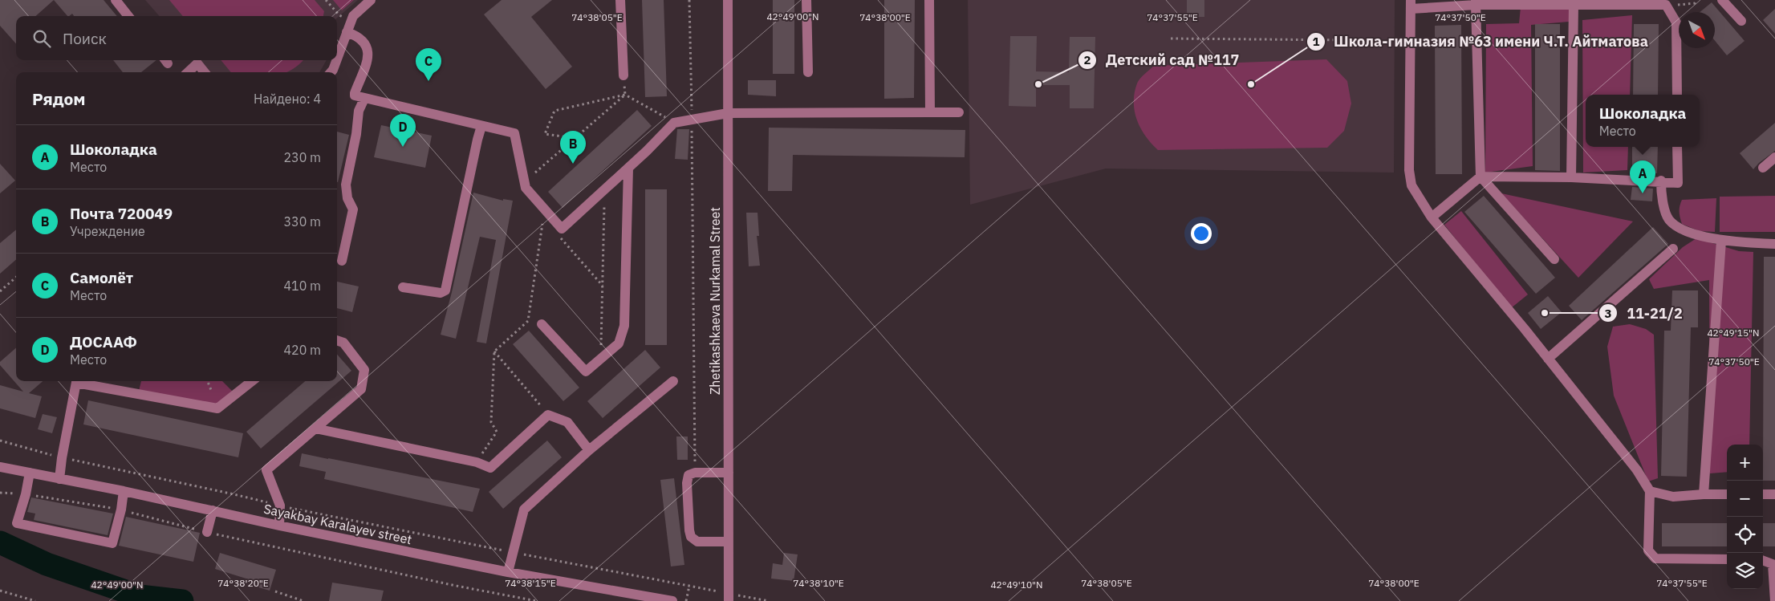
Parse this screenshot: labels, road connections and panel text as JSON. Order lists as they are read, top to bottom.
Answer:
{
  "streets": {
    "street": ["Zhetikashkaeva Nurkamal Street", "Sayakbay Karalayev street"]
  },
  "places": ["Детский сад №117", "Школа-гимназия №63 имени Ч.Т. Айтматова", "11-21/2"],
  "north": "bottom right",
  "page": {
    "search": "Поиск",
    "pins": [
      "C",
      "D",
      "B",
      "A"
    ],
    "heading": ["Рядом", "Найдено: 4"],
    "popup": ["Шоколадка", "Место"],
    "list": [
      {
        "mark": "A",
        "name": "Шоколадка",
        "note": "Место",
        "value": "230 m"
      },
      {
        "mark": "B",
        "name": "Почта 720049",
        "note": "Учреждение",
        "value": "330 m"
      },
      {
        "mark": "C",
        "name": "Самолёт",
        "note": "Место",
        "value": "410 m"
      },
      {
        "mark": "D",
        "name": "ДОСААФ",
        "note": "Место",
        "value": "420 m"
      }
    ],
    "map_buttons": ["+", "−"]
  },
  "coordinates": [
    "42°49'00\"N",
    "74°38'05\"E",
    "74°38'00\"E",
    "74°37'50\"E",
    "74°37'55\"E",
    "42°49'15\"N",
    "74°38'20\"E",
    "74°38'15\"E",
    "74°38'10\"E",
    "42°49'10\"N"
  ]
}
